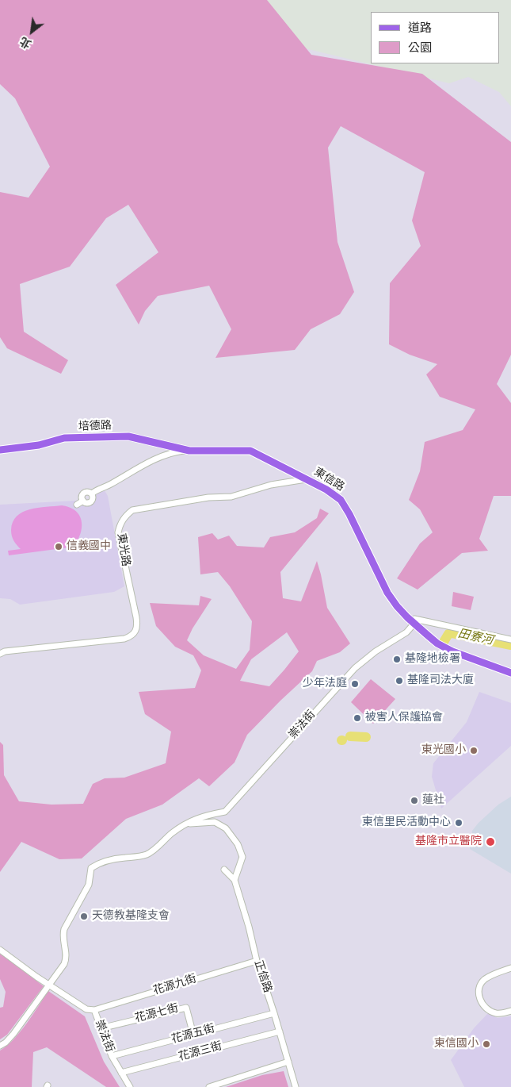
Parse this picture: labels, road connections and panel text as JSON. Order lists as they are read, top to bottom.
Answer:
{
  "streets": {
    "main road": ["培德路", "東信路"],
    "street": [
      "東光路",
      "崇法街",
      "正信路",
      "花源九街",
      "花源七街",
      "花源五街",
      "花源三街"
    ]
  },
  "crossings": [
    ["培德路", "東信路"],
    ["東信路", "東光路"],
    ["東信路", "崇法街"],
    ["崇法街", "花源九街"],
    ["崇法街", "花源七街"],
    ["崇法街", "花源五街"],
    ["崇法街", "花源三街"],
    ["正信路", "花源九街"],
    ["正信路", "花源五街"],
    ["正信路", "花源三街"],
    ["花源七街", "花源五街"]
  ],
  "water": ["田寮河"],
  "places": [
    "信義國中",
    "基隆地檢署",
    "基隆司法大廈",
    "少年法庭",
    "被害人保護協會",
    "東光國小",
    "蓮社",
    "東信里民活動中心",
    "基隆市立醫院",
    "天德教基隆支會",
    "東信國小"
  ],
  "legend": ["道路", "公園"],
  "north": "bottom left"
}
